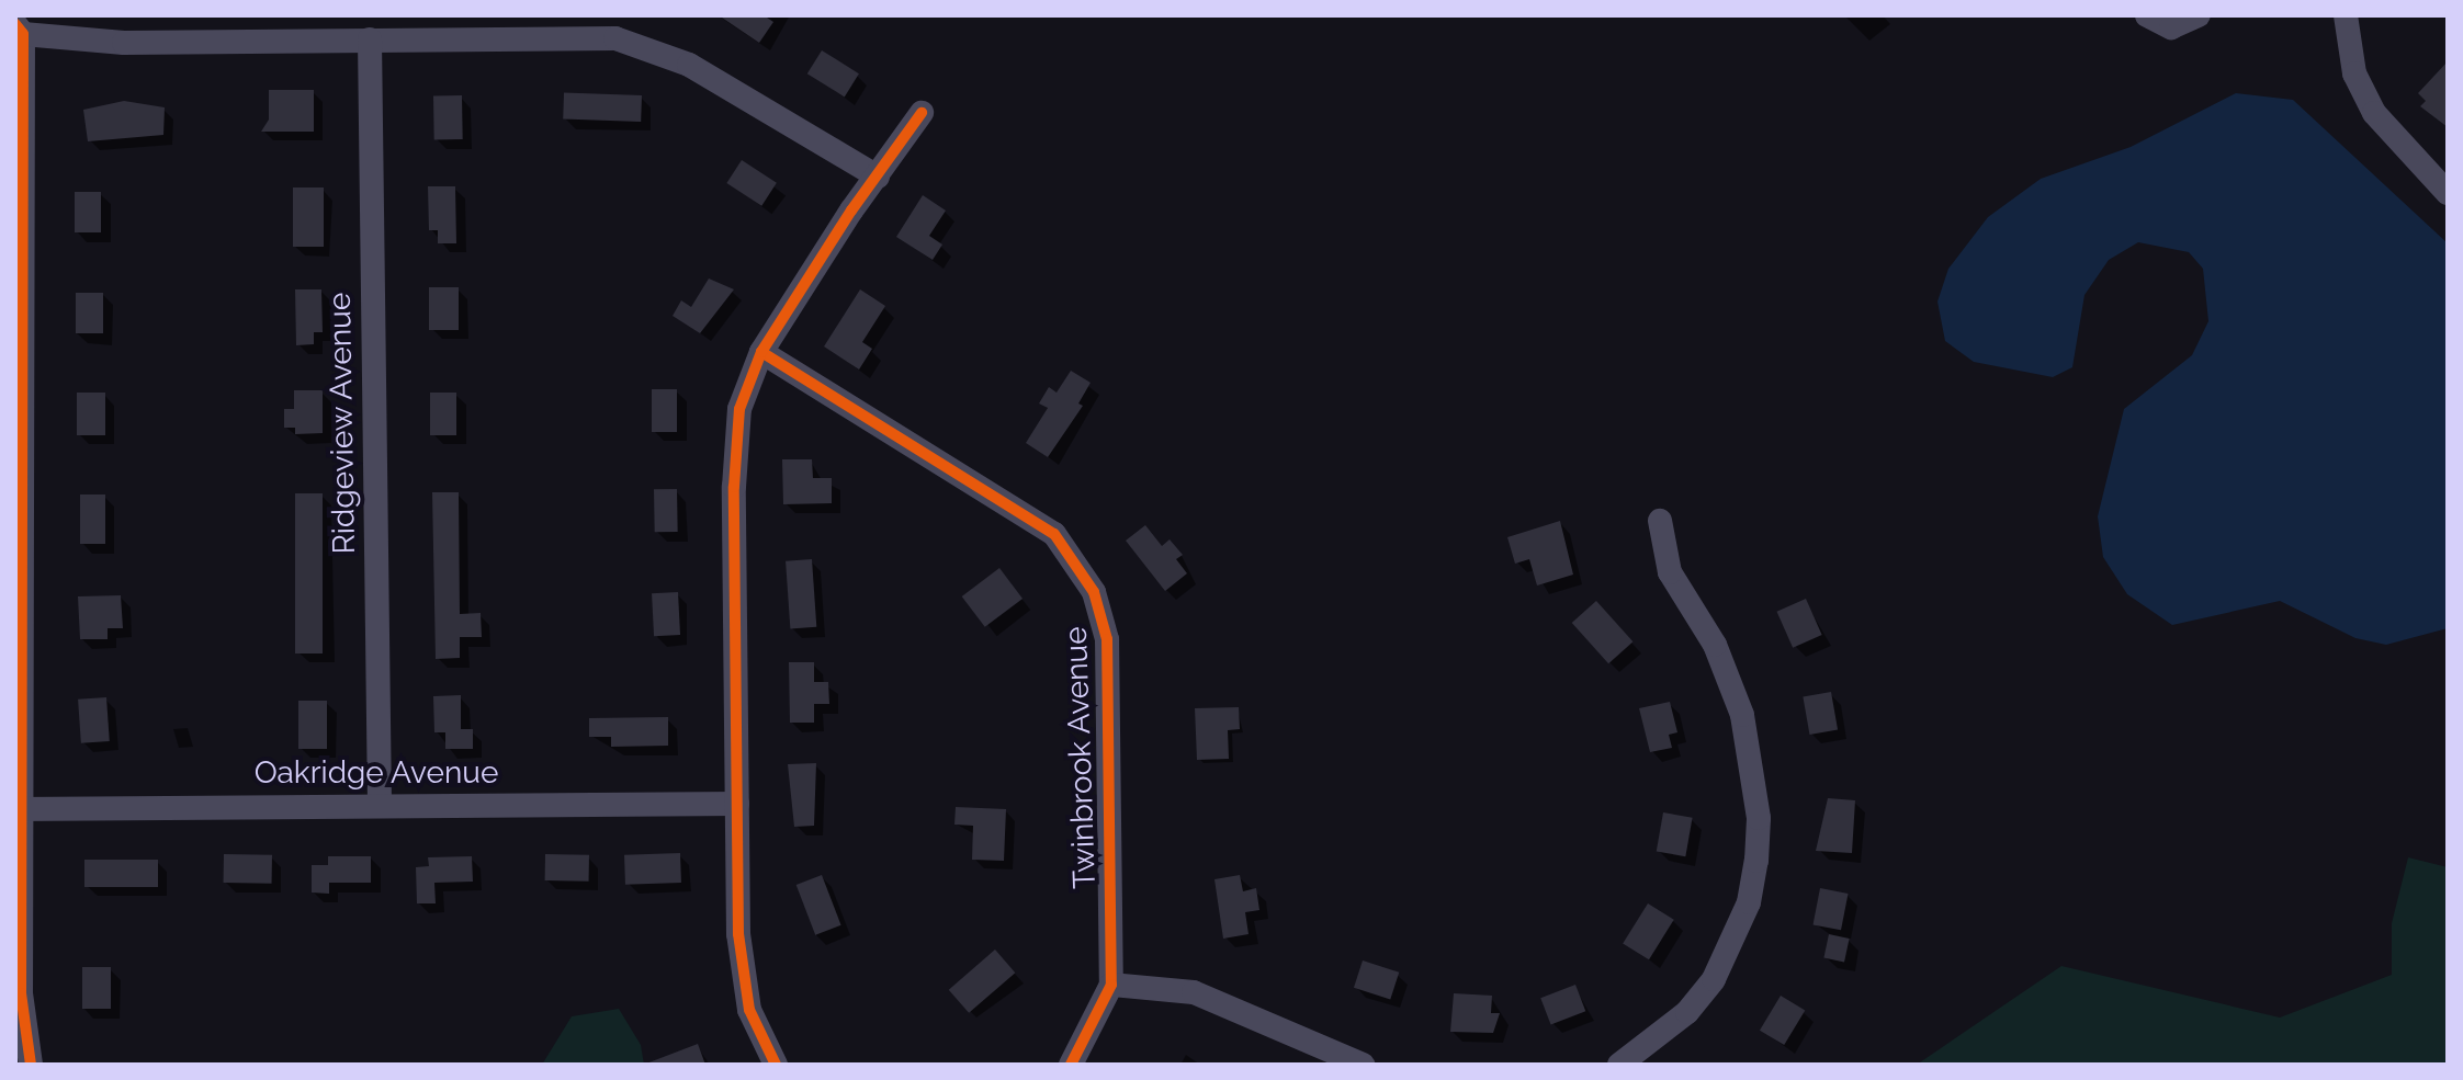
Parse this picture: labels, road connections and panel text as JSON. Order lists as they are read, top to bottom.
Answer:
{
  "streets": {
    "street": ["Ridgeview Avenue", "Twinbrook Avenue", "Oakridge Avenue"]
  },
  "crossings": [
    ["Ridgeview Avenue", "Oakridge Avenue"]
  ]
}
